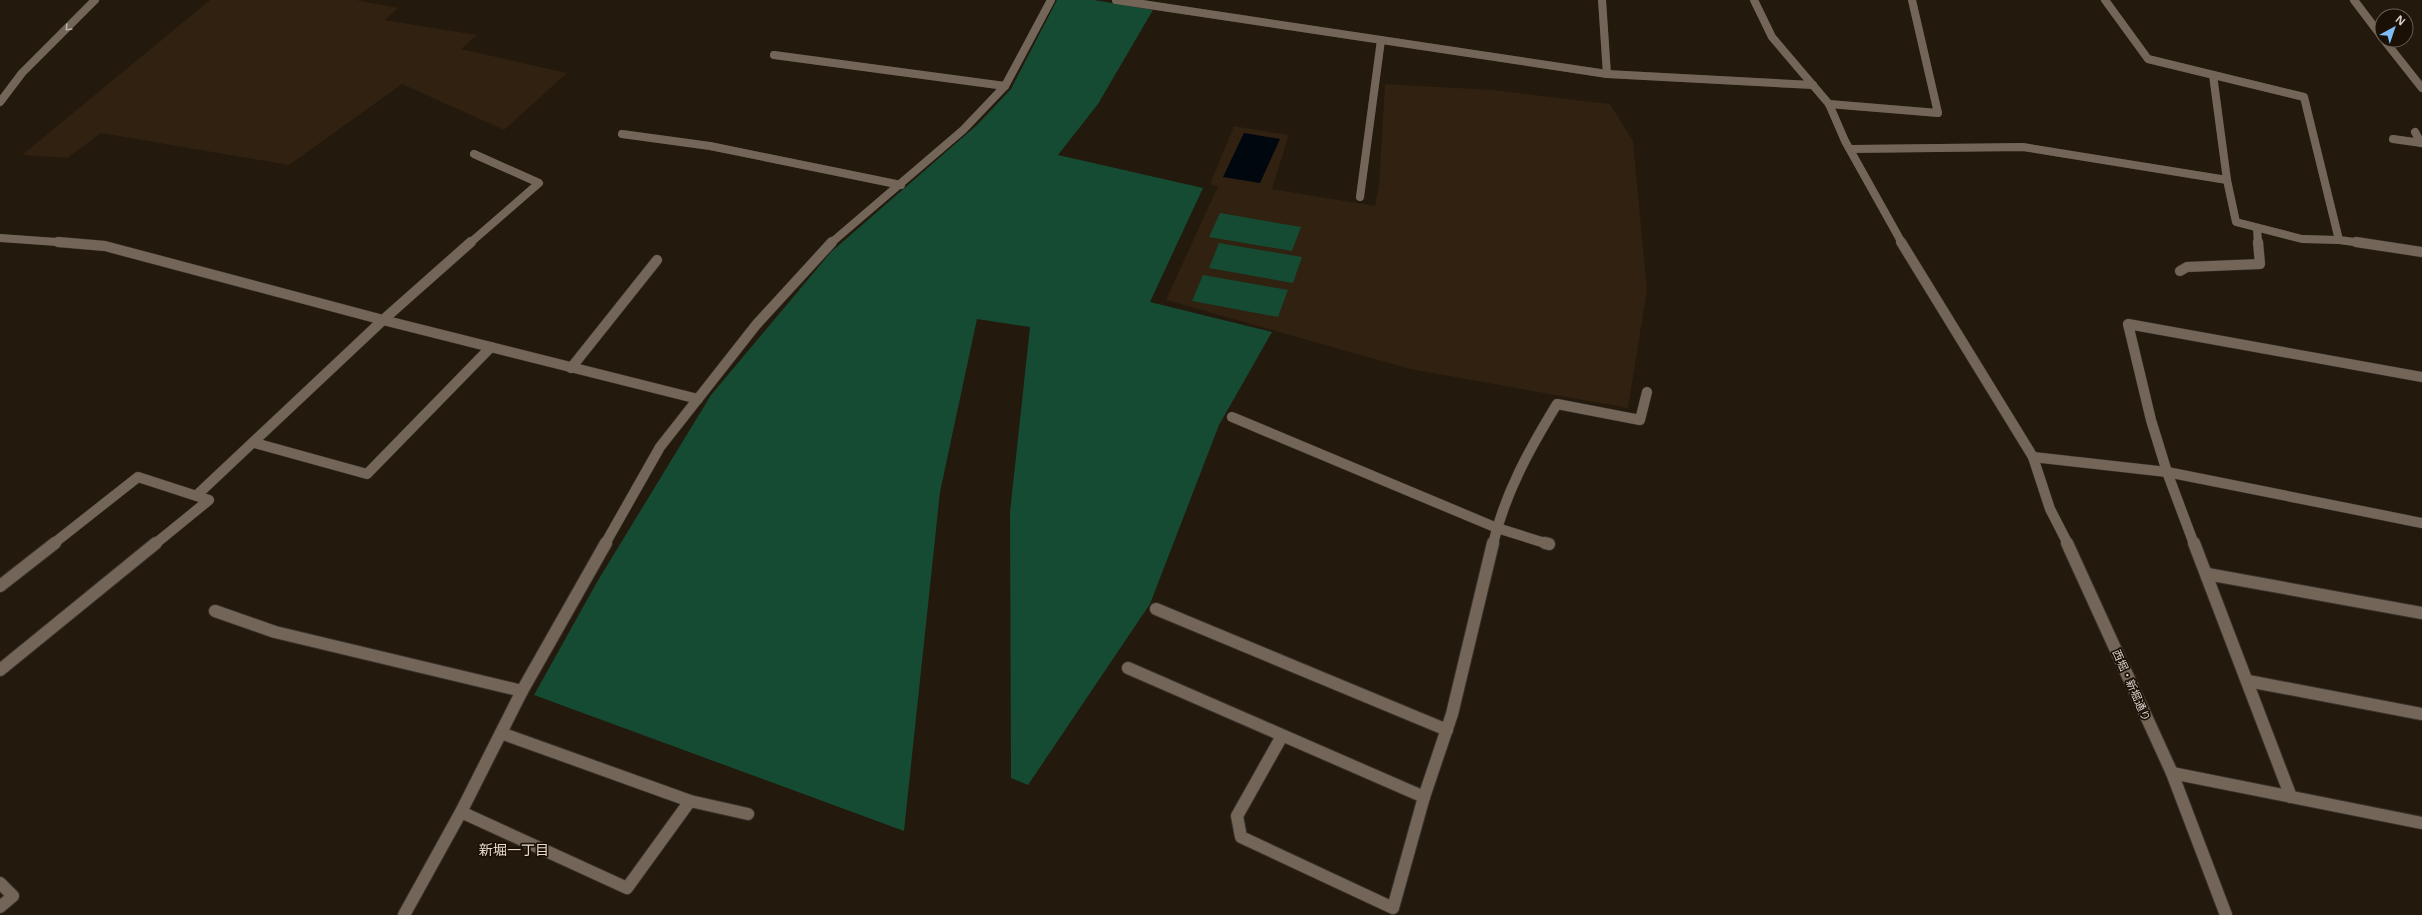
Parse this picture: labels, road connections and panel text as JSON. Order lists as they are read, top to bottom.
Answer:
{
  "streets": {
    "street": ["西堀・新堀通り"]
  },
  "districts": ["新堀一丁目"],
  "north": "top right"
}
